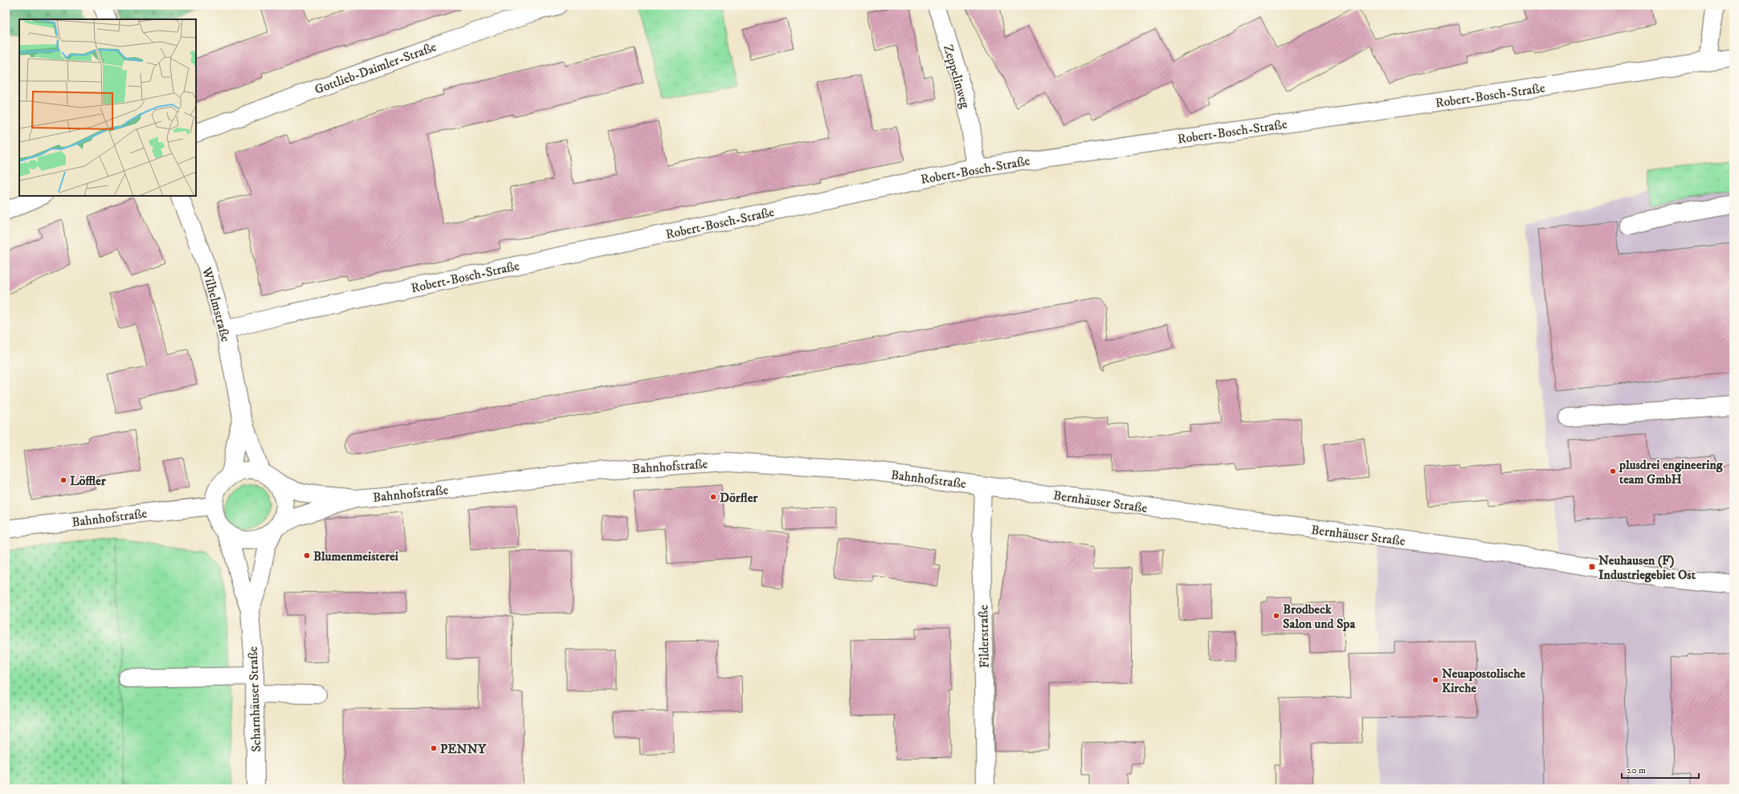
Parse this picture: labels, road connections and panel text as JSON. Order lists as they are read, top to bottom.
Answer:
{
  "streets": {
    "street": [
      "Gottlieb-Daimler-Straße",
      "Zeppelinweg",
      "Robert-Bosch-Straße",
      "Wilhelmstraße",
      "Bahnhofstraße",
      "Bernhäuser Straße",
      "Filderstraße",
      "Scharnhäuser Straße"
    ]
  },
  "crossings": [
    ["Zeppelinweg", "Robert-Bosch-Straße"],
    ["Robert-Bosch-Straße", "Wilhelmstraße"],
    ["Wilhelmstraße", "Bahnhofstraße"],
    ["Wilhelmstraße", "Scharnhäuser Straße"],
    ["Bahnhofstraße", "Bernhäuser Straße"],
    ["Bahnhofstraße", "Filderstraße"],
    ["Bahnhofstraße", "Scharnhäuser Straße"],
    ["Bernhäuser Straße", "Filderstraße"]
  ],
  "places": {
    "other": [
      "plusdrei engineering team GmbH",
      "Löffler",
      "Dörfler",
      "Blumenmeisterei",
      "Brodbeck Salon und Spa",
      "Neuapostolische Kirche",
      "PENNY"
    ],
    "transit": ["Neuhausen (F) Industriegebiet Ost"]
  },
  "scale_bar": "20 m"
}
